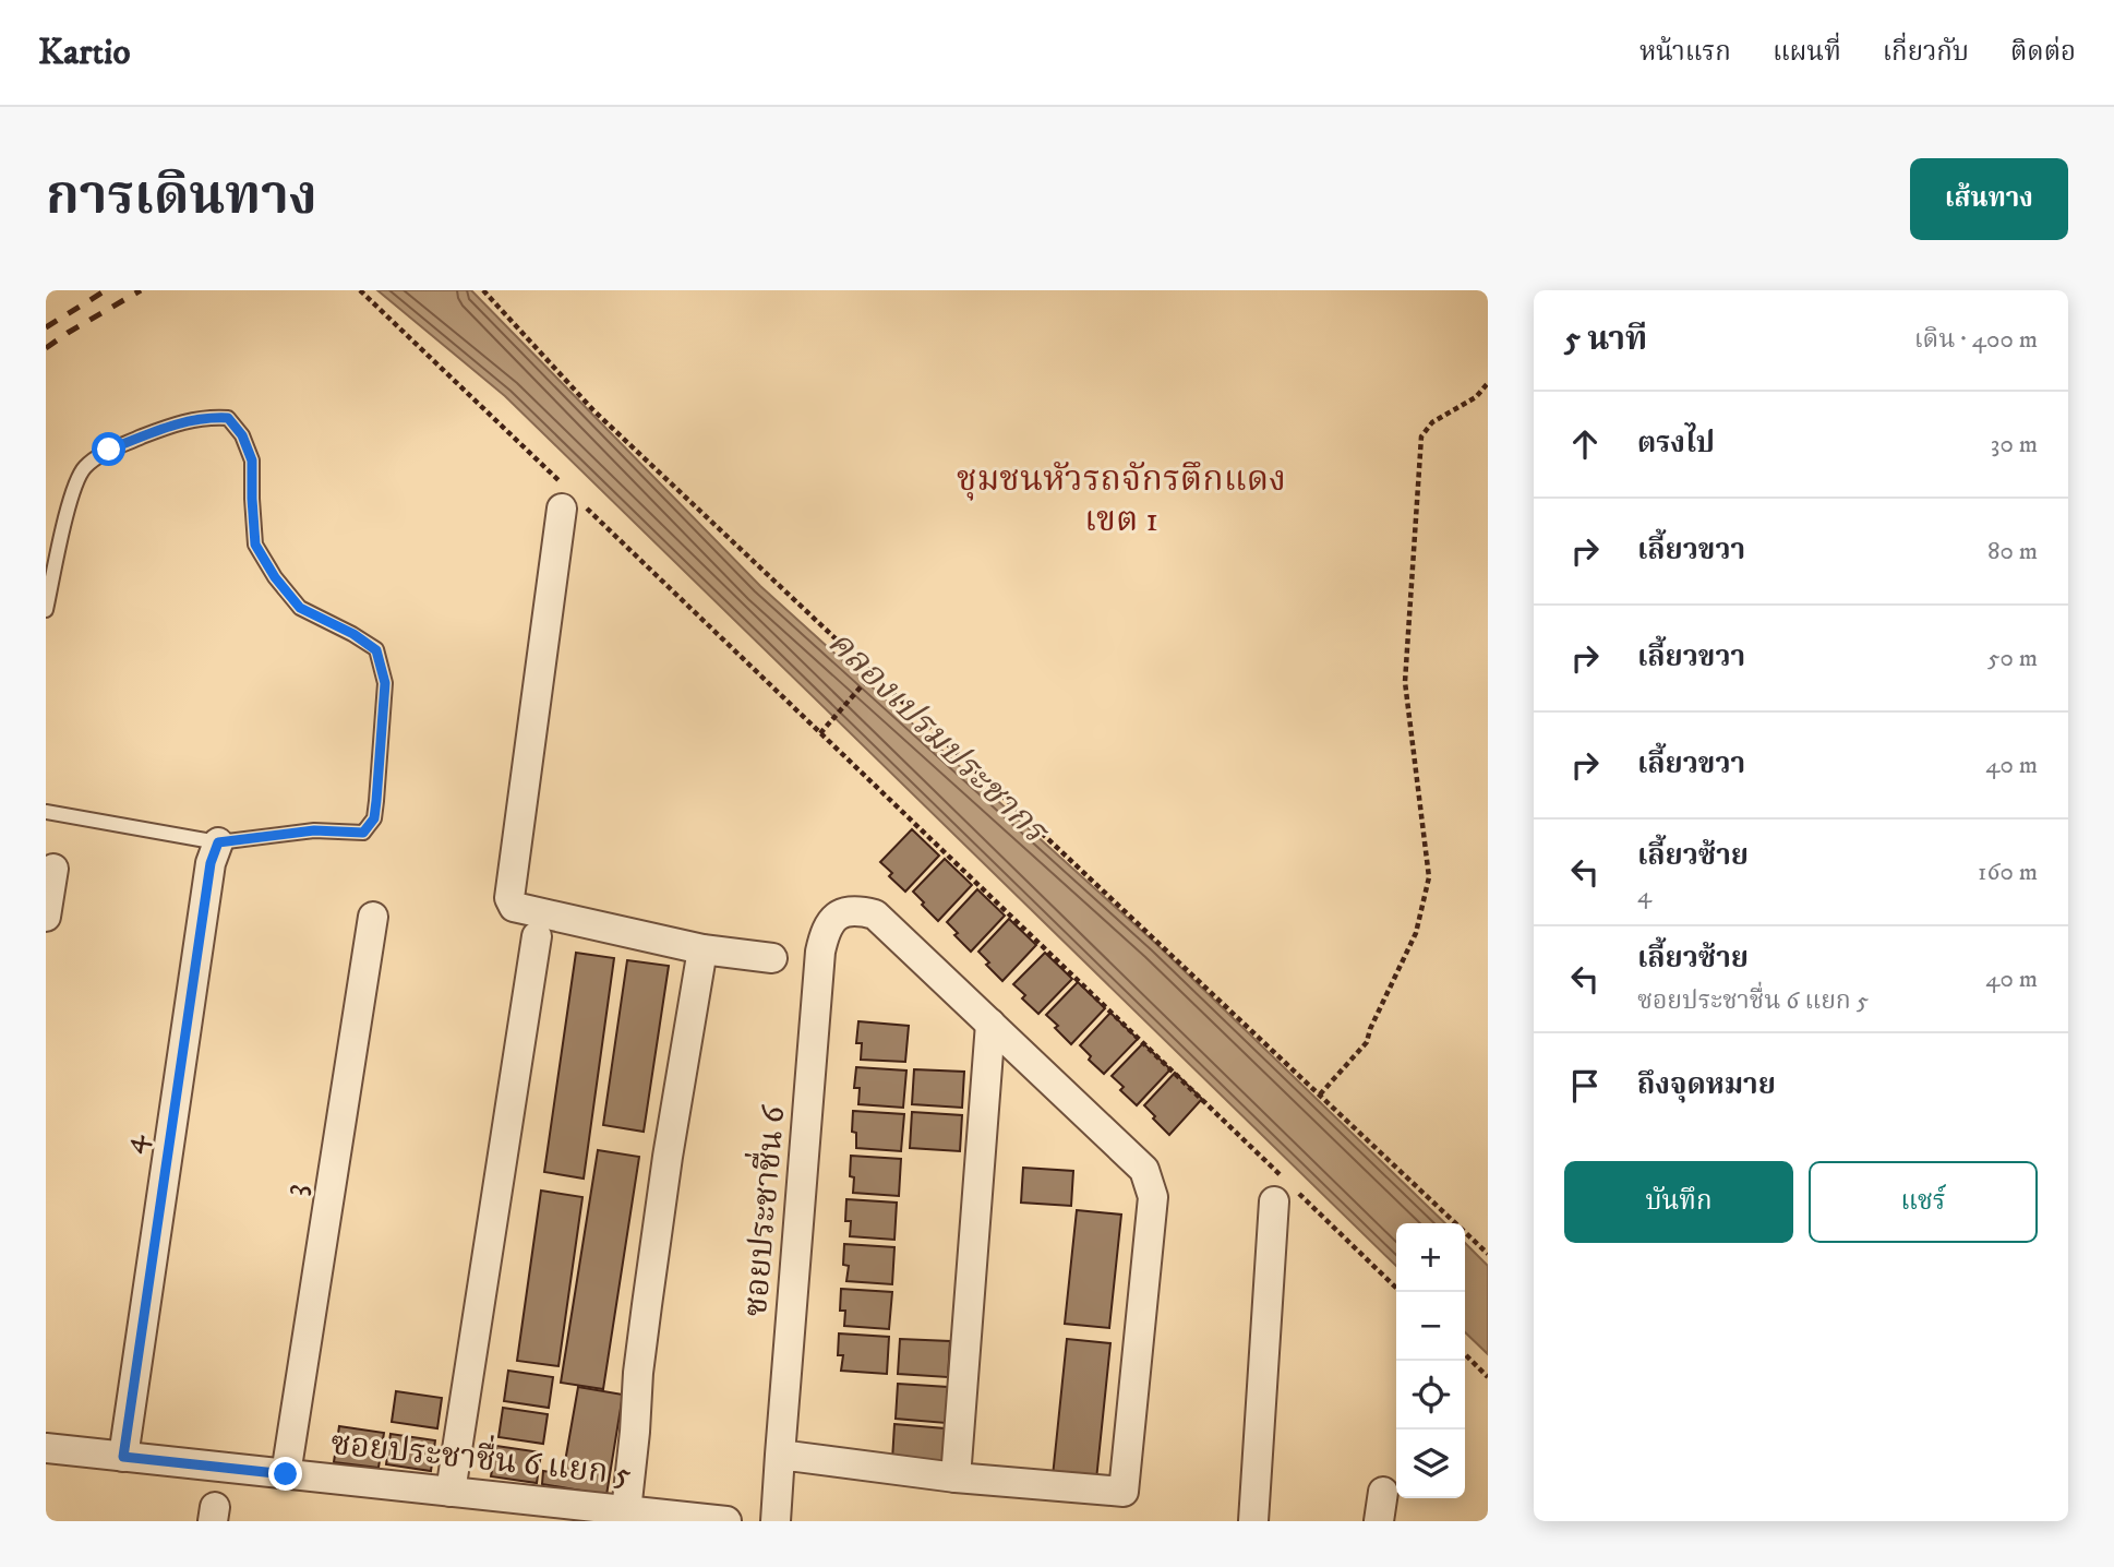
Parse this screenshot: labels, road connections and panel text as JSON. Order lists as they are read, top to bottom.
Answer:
{
  "streets": {
    "street": [
      "4",
      "3",
      "ซอยประชาชื่น 6",
      "ซอยประชาชื่น 6 แยก 5"
    ]
  },
  "crossings": [
    ["4", "ซอยประชาชื่น 6 แยก 5"],
    ["3", "ซอยประชาชื่น 6 แยก 5"]
  ],
  "districts": ["ชุมชนหัวรถจักรตึกแดง เขต 1"],
  "water": ["คลองเปรมประชากร"],
  "page": {
    "header": "Kartio",
    "nav": [
      "หน้าแรก",
      "แผนที่",
      "เกี่ยวกับ",
      "ติดต่อ"
    ],
    "title": "การเดินทาง",
    "buttons": [
      "เส้นทาง",
      ["บันทึก", "แชร์"]
    ],
    "heading": ["5 นาที", "เดิน · 400 m"],
    "list": [
      ["ตรงไป", "30 m"],
      ["เลี้ยวขวา", "80 m"],
      ["เลี้ยวขวา", "50 m"],
      ["เลี้ยวขวา", "40 m"],
      ["เลี้ยวซ้าย", "4", "160 m"],
      ["เลี้ยวซ้าย", "ซอยประชาชื่น 6 แยก 5", "40 m"],
      "ถึงจุดหมาย"
    ],
    "map_buttons": ["+", "−"]
  }
}
